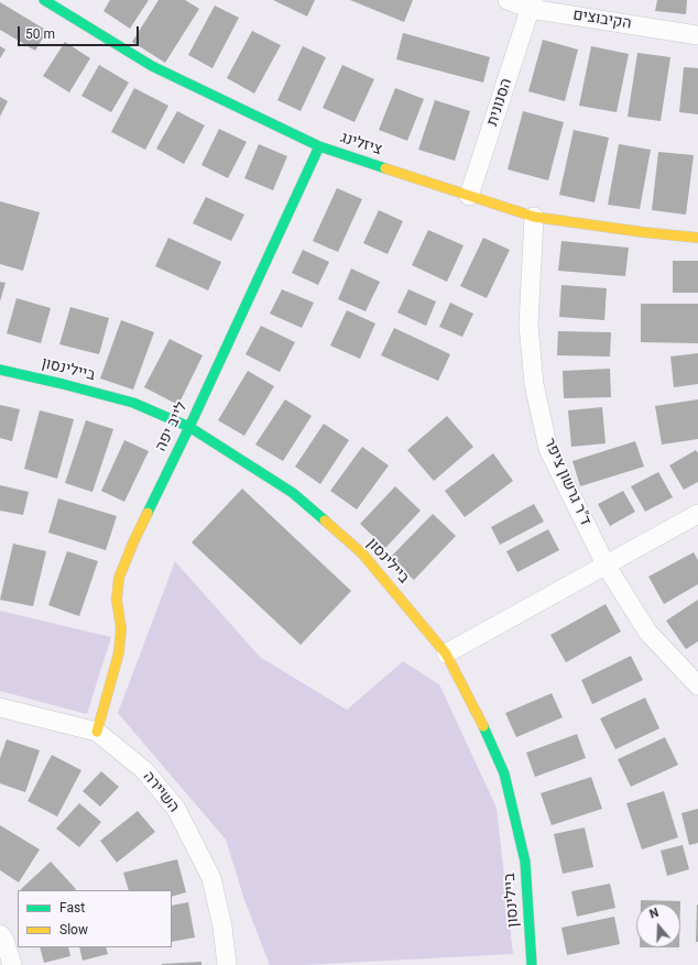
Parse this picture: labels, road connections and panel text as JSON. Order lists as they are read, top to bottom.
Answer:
{
  "streets": {
    "street": [
      "הקיבוצים",
      "הסנונית",
      "ציזלינג",
      "ביילינסון",
      "לייב יפה",
      "ד\"ר גרשון ציפר",
      "השיירה"
    ]
  },
  "crossings": [
    ["הקיבוצים", "הסנונית"],
    ["הסנונית", "ציזלינג"],
    ["ציזלינג", "לייב יפה"],
    ["ציזלינג", "ד\"ר גרשון ציפר"],
    ["ביילינסון", "לייב יפה"],
    ["לייב יפה", "השיירה"]
  ],
  "legend": ["Fast", "Slow"],
  "scale_bar": "50 m",
  "north": "top"
}
